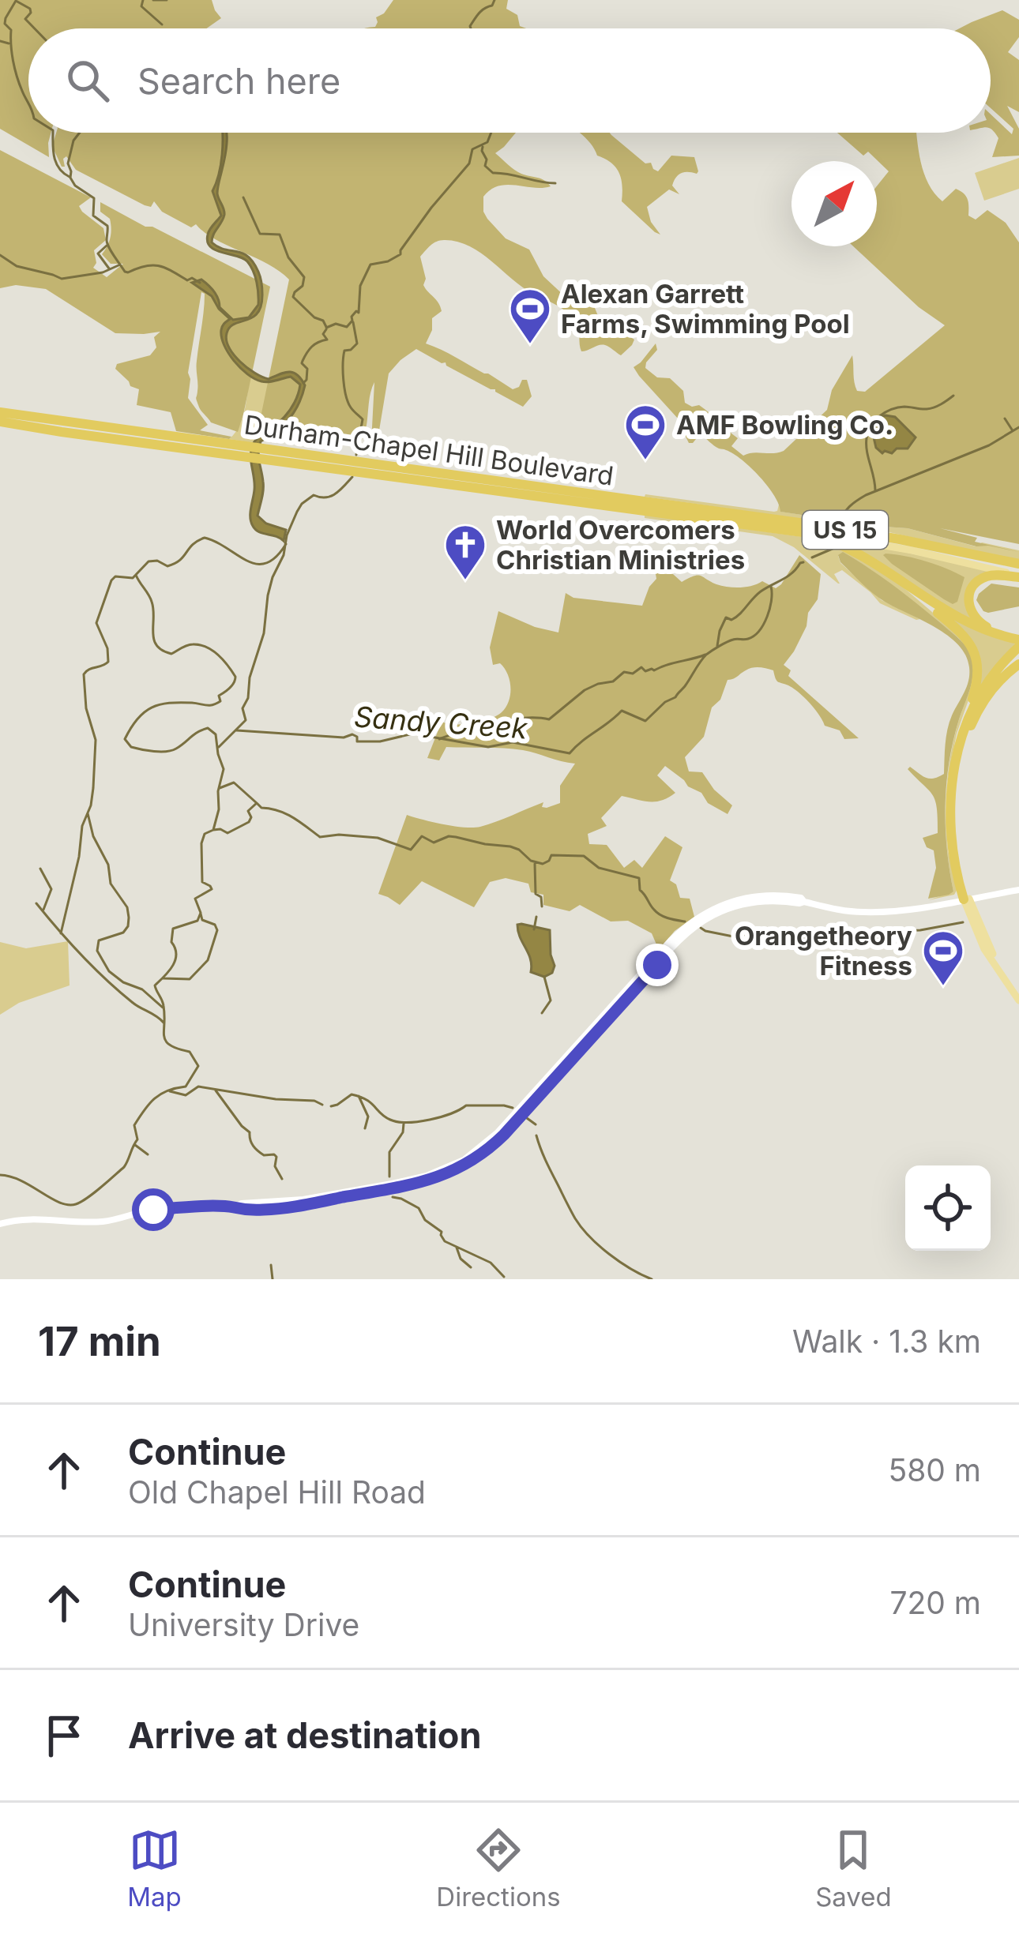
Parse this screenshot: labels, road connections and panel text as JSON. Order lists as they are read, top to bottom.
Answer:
{
  "streets": {
    "highway": ["Durham-Chapel Hill Boulevard", "US 15"]
  },
  "crossings": [
    ["Durham-Chapel Hill Boulevard", "US 15"]
  ],
  "water": ["Sandy Creek"],
  "places": {
    "sports": ["Alexan Garrett Farms, Swimming Pool", "AMF Bowling Co.", "Orangetheory Fitness"],
    "church": ["World Overcomers Christian Ministries"]
  },
  "north": "top right",
  "page": {
    "search": "Search here",
    "heading": ["17 min", "Walk · 1.3 km"],
    "list": [
      ["Continue", "Old Chapel Hill Road", "580 m"],
      ["Continue", "University Drive", "720 m"],
      "Arrive at destination"
    ],
    "nav": ["Map", "Directions", "Saved"]
  }
}
